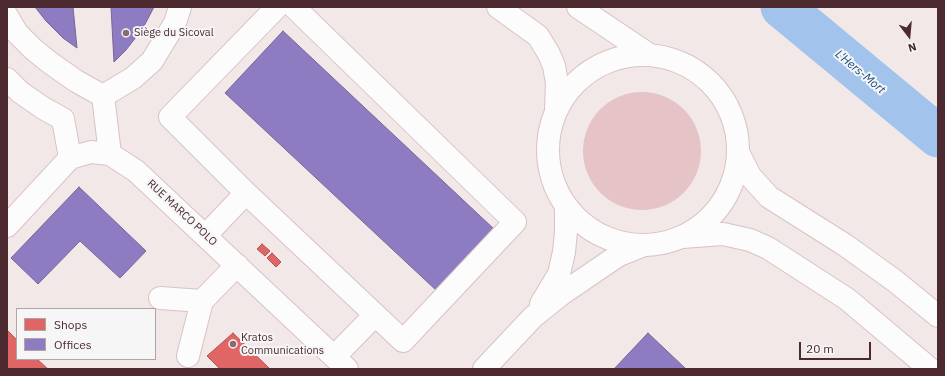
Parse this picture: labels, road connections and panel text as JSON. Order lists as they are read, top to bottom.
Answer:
{
  "streets": {
    "main road": ["RUE MARCO POLO"]
  },
  "water": ["L'Hers-Mort"],
  "places": ["Siège du Sicoval", "Kratos Communications"],
  "legend": ["Shops", "Offices"],
  "scale_bar": "20 m",
  "north": "bottom"
}
